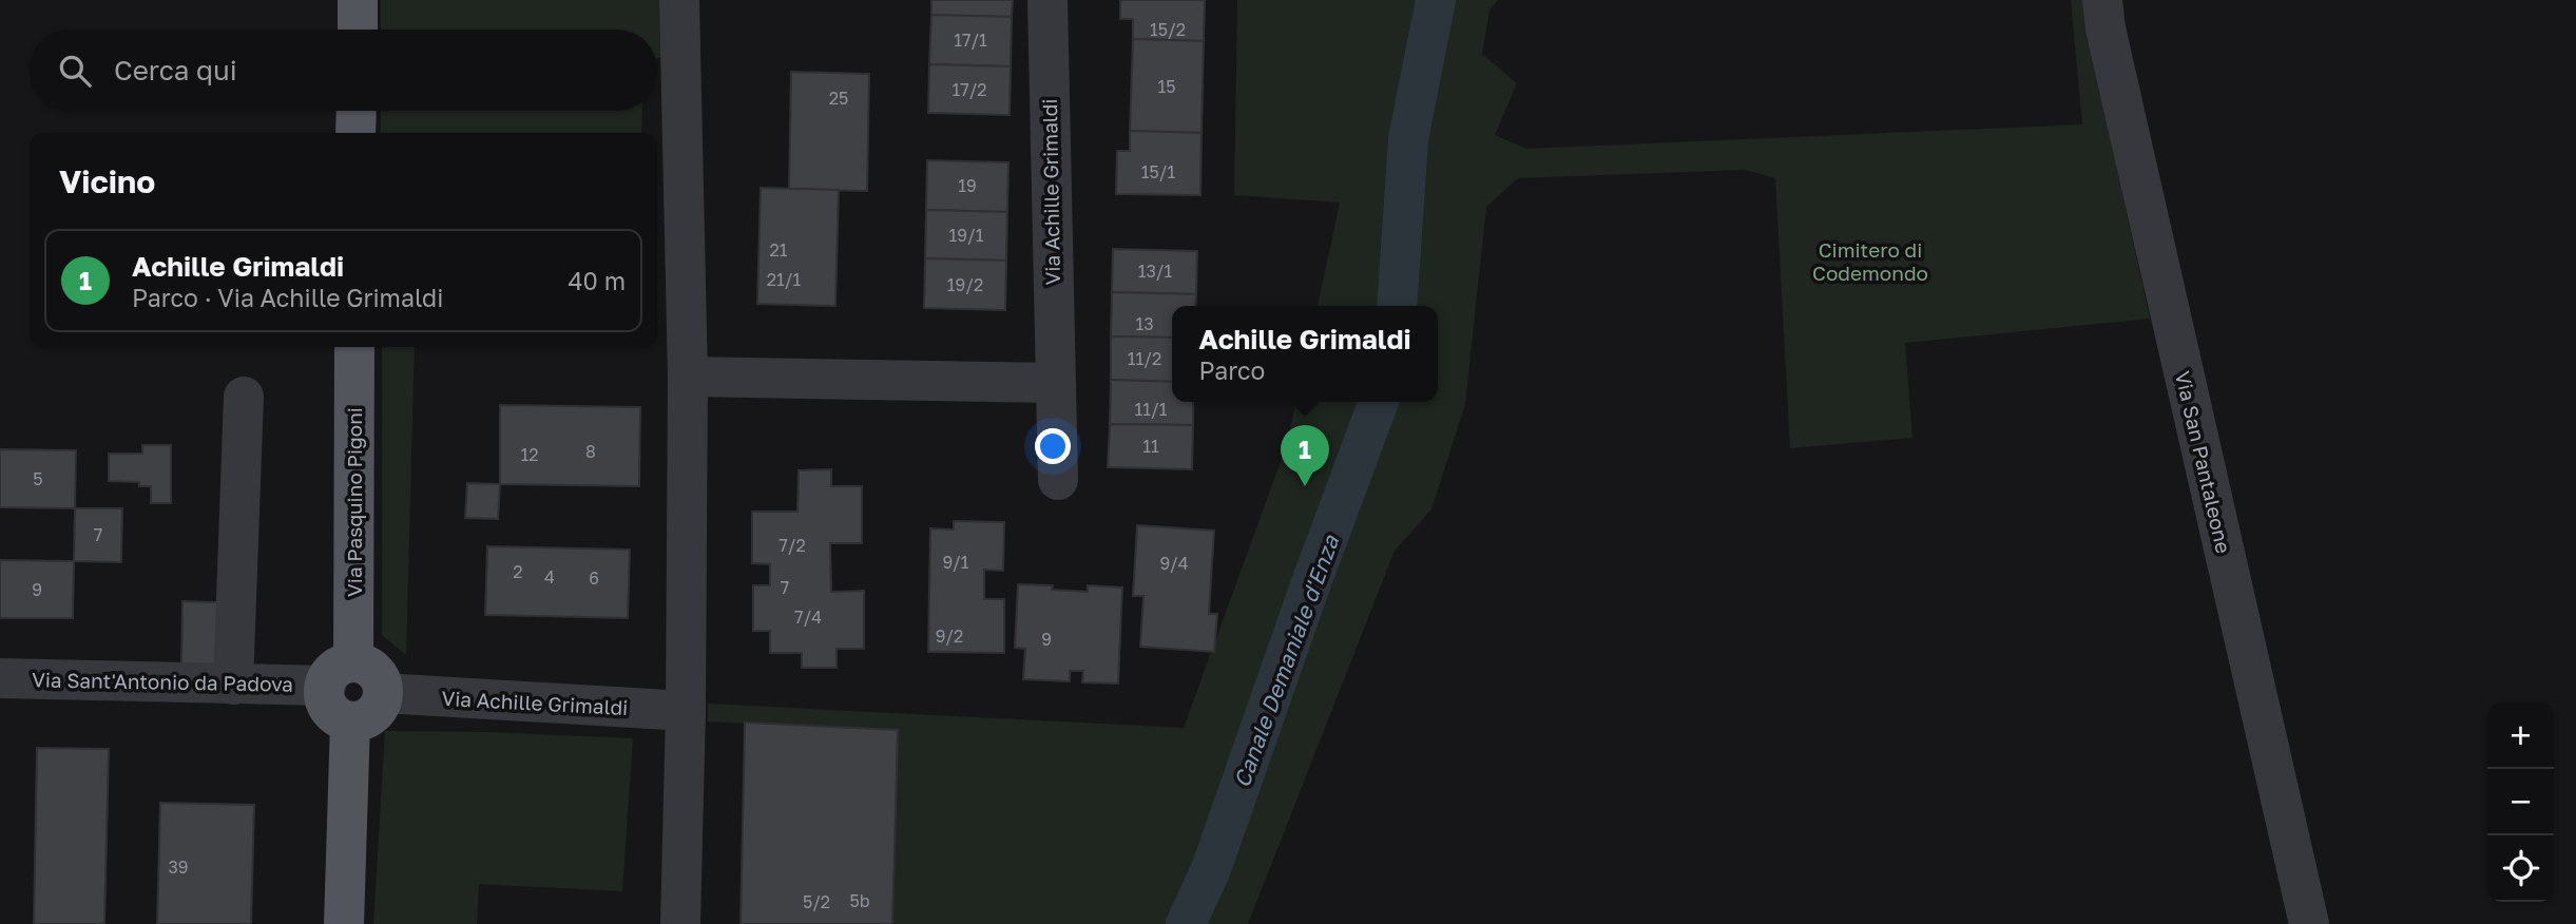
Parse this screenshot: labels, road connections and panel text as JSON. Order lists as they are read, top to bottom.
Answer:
{
  "streets": {
    "main road": ["Via Pasquino Pigoni"],
    "street": ["Via Achille Grimaldi", "Via San Pantaleone", "Via Sant'Antonio da Padova"]
  },
  "crossings": [
    ["Via Achille Grimaldi", "Via Pasquino Pigoni"],
    ["Via Achille Grimaldi", "Via Sant'Antonio da Padova"],
    ["Via Pasquino Pigoni", "Via Sant'Antonio da Padova"]
  ],
  "water": ["Canale Demaniale d'Enza"],
  "parks": ["Cimitero di Codemondo"],
  "house_numbers": [
    "15/2",
    "17/1",
    "15",
    "17/2",
    "25",
    "15/1",
    "19",
    "19/1",
    "21",
    "13/1",
    "21/1",
    "19/2",
    "13",
    "11/2",
    "11/1",
    "11",
    "8",
    "12",
    "5",
    "7",
    "7/2",
    "9/1",
    "9/4",
    "2",
    "4",
    "6",
    "7",
    "9",
    "7/4",
    "9/2",
    "9",
    "39",
    "5b",
    "5/2"
  ],
  "page": {
    "search": "Cerca qui",
    "heading": "Vicino",
    "list": [
      {
        "mark": "1",
        "name": "Achille Grimaldi",
        "note": "Parco · Via Achille Grimaldi",
        "value": "40 m"
      }
    ],
    "popup": ["Achille Grimaldi", "Parco"],
    "pins": "1",
    "map_buttons": ["+", "−"]
  }
}
